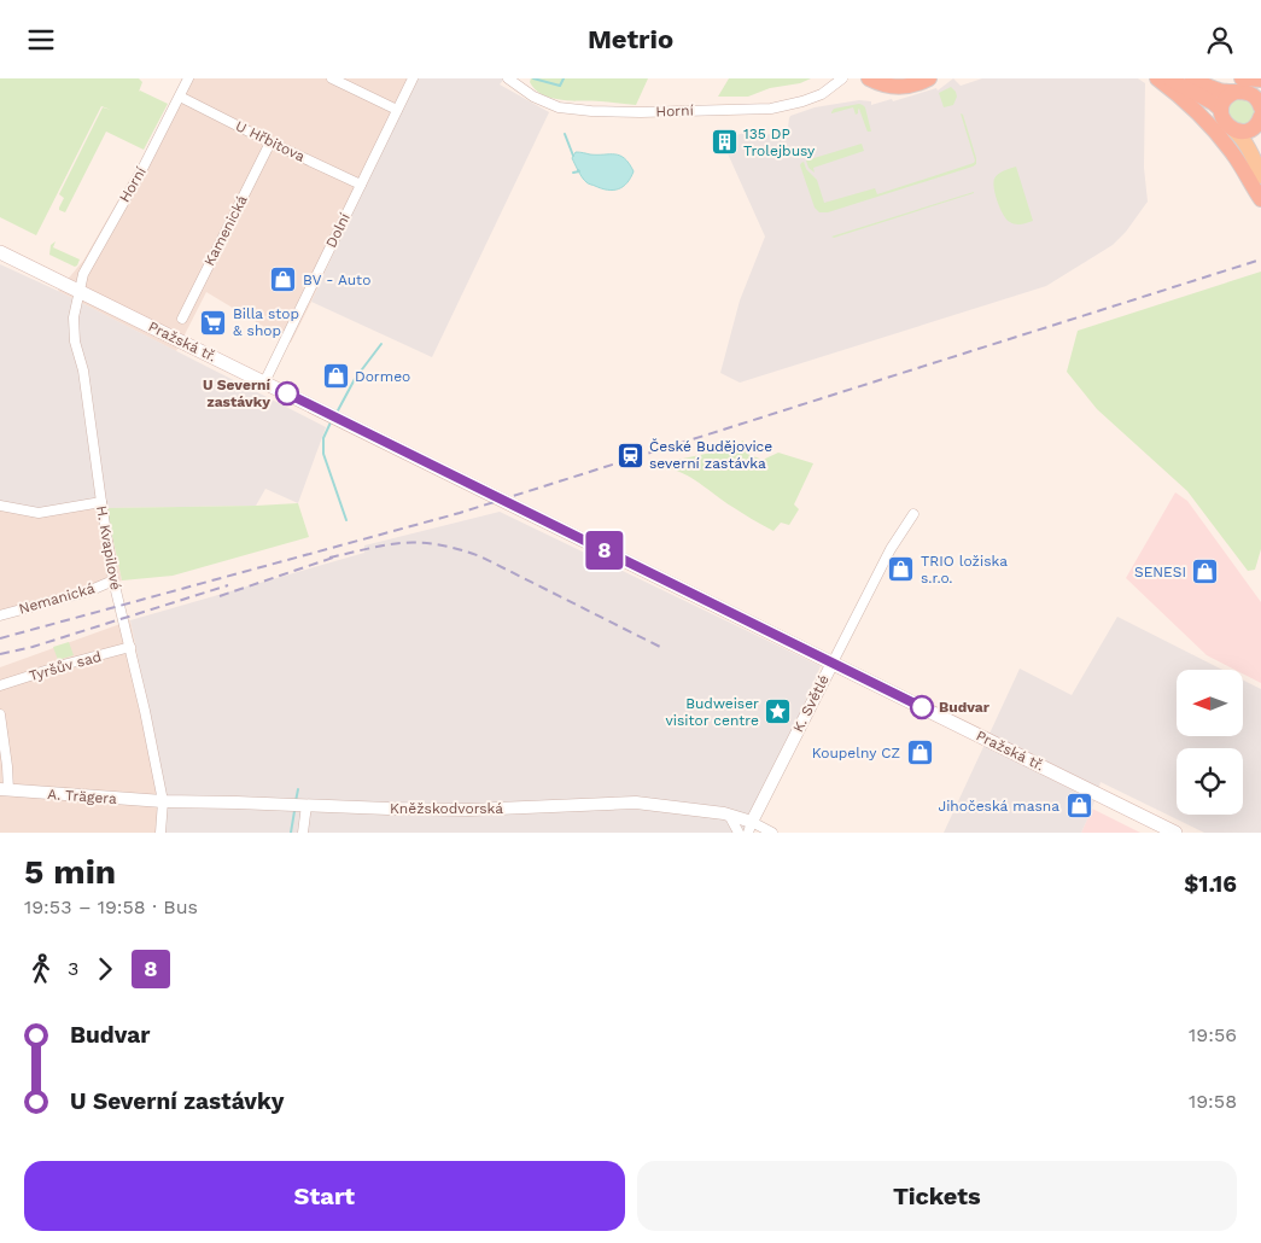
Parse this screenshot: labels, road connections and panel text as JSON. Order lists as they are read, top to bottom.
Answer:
{
  "streets": {
    "main road": ["Pražská tř."],
    "street": [
      "Horní",
      "U Hřbitova",
      "Kamenická",
      "Dolní",
      "H. Kvapilové",
      "Nemanická",
      "Tyršův sad",
      "K. Světlé",
      "A. Trägera",
      "Kněžskodvorská"
    ]
  },
  "crossings": [
    ["Horní", "U Hřbitova"],
    ["Horní", "Pražská tř."],
    ["Horní", "H. Kvapilové"],
    ["U Hřbitova", "Kamenická"],
    ["U Hřbitova", "Dolní"],
    ["Dolní", "Pražská tř."],
    ["Pražská tř.", "H. Kvapilové"],
    ["Pražská tř.", "K. Světlé"],
    ["H. Kvapilové", "Nemanická"],
    ["H. Kvapilové", "Tyršův sad"],
    ["H. Kvapilové", "A. Trägera"],
    ["H. Kvapilové", "Kněžskodvorská"],
    ["K. Světlé", "Kněžskodvorská"],
    ["A. Trägera", "Kněžskodvorská"]
  ],
  "places": {
    "building": ["135 DP Trolejbusy"],
    "shop": [
      "BV - Auto",
      "Dormeo",
      "TRIO ložiska s.r.o.",
      "SENESI",
      "Koupelny CZ",
      "Jihočeská masna"
    ],
    "supermarket": ["Billa stop & shop"],
    "other": ["U Severní zastávky", "Budvar"],
    "station": ["České Budějovice severní zastávka"],
    "place": ["Budweiser visitor centre"]
  },
  "lines": ["bus line 8"],
  "north": "left",
  "page": {
    "header": "Metrio",
    "on_map": "8",
    "heading": ["5 min", "19:53 – 19:58 · Bus", "$1.16"],
    "legs": ["3", "8"],
    "list": [
      {
        "name": "Budvar",
        "value": "19:56"
      },
      {
        "name": "U Severní zastávky",
        "value": "19:58"
      }
    ],
    "buttons": ["Start", "Tickets"]
  }
}
